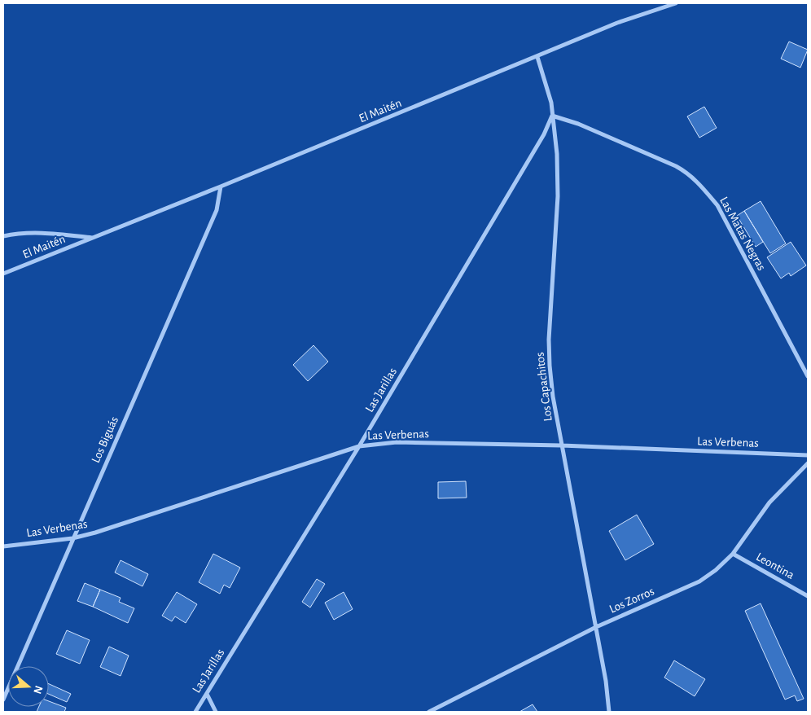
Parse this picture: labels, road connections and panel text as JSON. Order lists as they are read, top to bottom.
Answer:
{
  "streets": {
    "street": [
      "El Maitén",
      "Las Matas Negras",
      "Los Capachitos",
      "Las Jarillas",
      "Las Verbenas",
      "Los Biguás",
      "Leontina",
      "Los Zorros"
    ]
  },
  "crossings": [
    ["El Maitén", "Los Capachitos"],
    ["El Maitén", "Los Biguás"],
    ["Las Matas Negras", "Los Capachitos"],
    ["Las Matas Negras", "Las Jarillas"],
    ["Los Capachitos", "Las Jarillas"],
    ["Los Capachitos", "Las Verbenas"],
    ["Los Capachitos", "Los Zorros"],
    ["Las Jarillas", "Las Verbenas"],
    ["Las Verbenas", "Los Biguás"],
    ["Leontina", "Los Zorros"]
  ],
  "north": "right"
}
